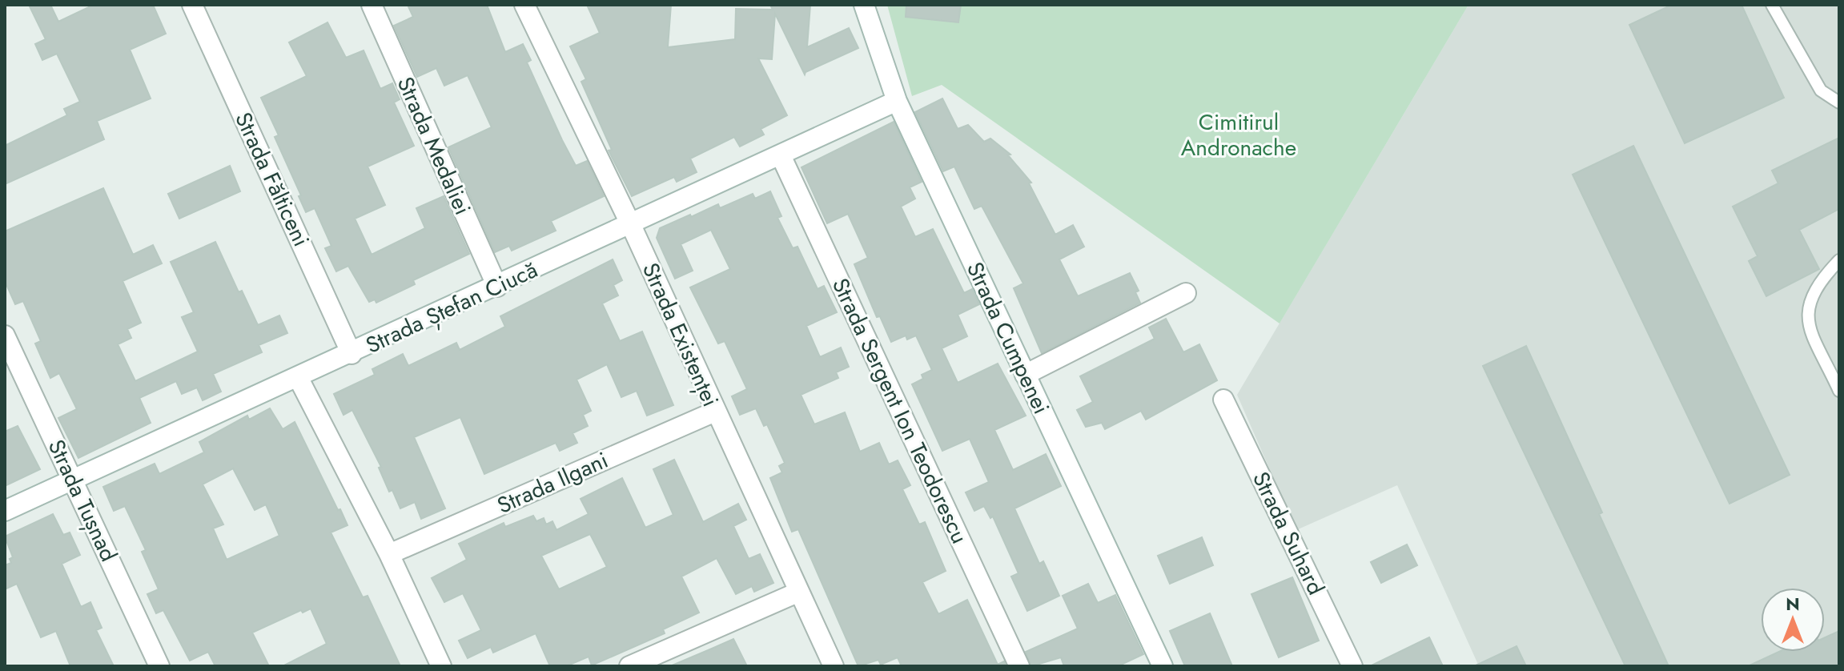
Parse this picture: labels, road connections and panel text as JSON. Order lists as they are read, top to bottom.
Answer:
{
  "streets": {
    "street": [
      "Strada Medaliei",
      "Strada Fălticeni",
      "Strada Ștefan Ciucă",
      "Strada Existenței",
      "Strada Cumpenei",
      "Strada Sergent Ion Teodorescu",
      "Strada Ilgani",
      "Strada Tușnad",
      "Strada Suhard"
    ]
  },
  "crossings": [
    ["Strada Medaliei", "Strada Ștefan Ciucă"],
    ["Strada Fălticeni", "Strada Ștefan Ciucă"],
    ["Strada Ștefan Ciucă", "Strada Existenței"],
    ["Strada Ștefan Ciucă", "Strada Cumpenei"],
    ["Strada Ștefan Ciucă", "Strada Sergent Ion Teodorescu"],
    ["Strada Ștefan Ciucă", "Strada Tușnad"],
    ["Strada Existenței", "Strada Ilgani"]
  ],
  "parks": ["Cimitirul Andronache"],
  "north": "top"
}
